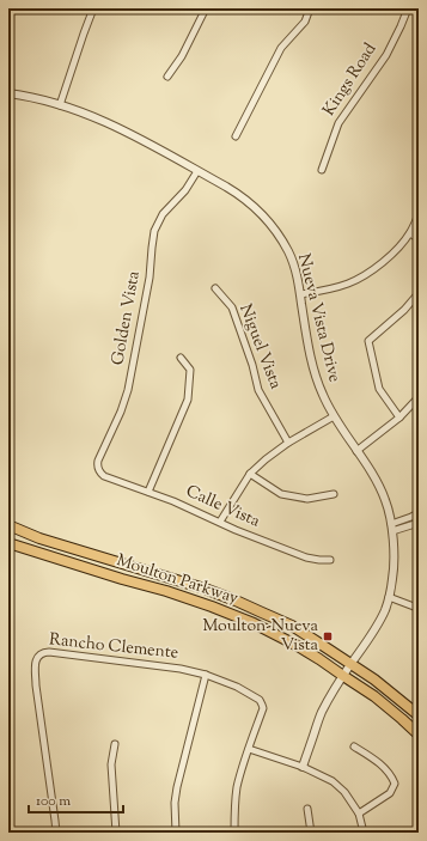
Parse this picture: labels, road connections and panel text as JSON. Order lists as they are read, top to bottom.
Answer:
{
  "streets": {
    "main road": ["Moulton Parkway"],
    "street": [
      "Kings Road",
      "Golden Vista",
      "Nueva Vista Drive",
      "Niguel Vista",
      "Calle Vista",
      "Rancho Clemente"
    ]
  },
  "crossings": [
    ["Golden Vista", "Nueva Vista Drive"],
    ["Golden Vista", "Calle Vista"],
    ["Nueva Vista Drive", "Moulton Parkway"]
  ],
  "places": {
    "transit": ["Moulton-Nueva Vista"]
  },
  "scale_bar": "100 m"
}
